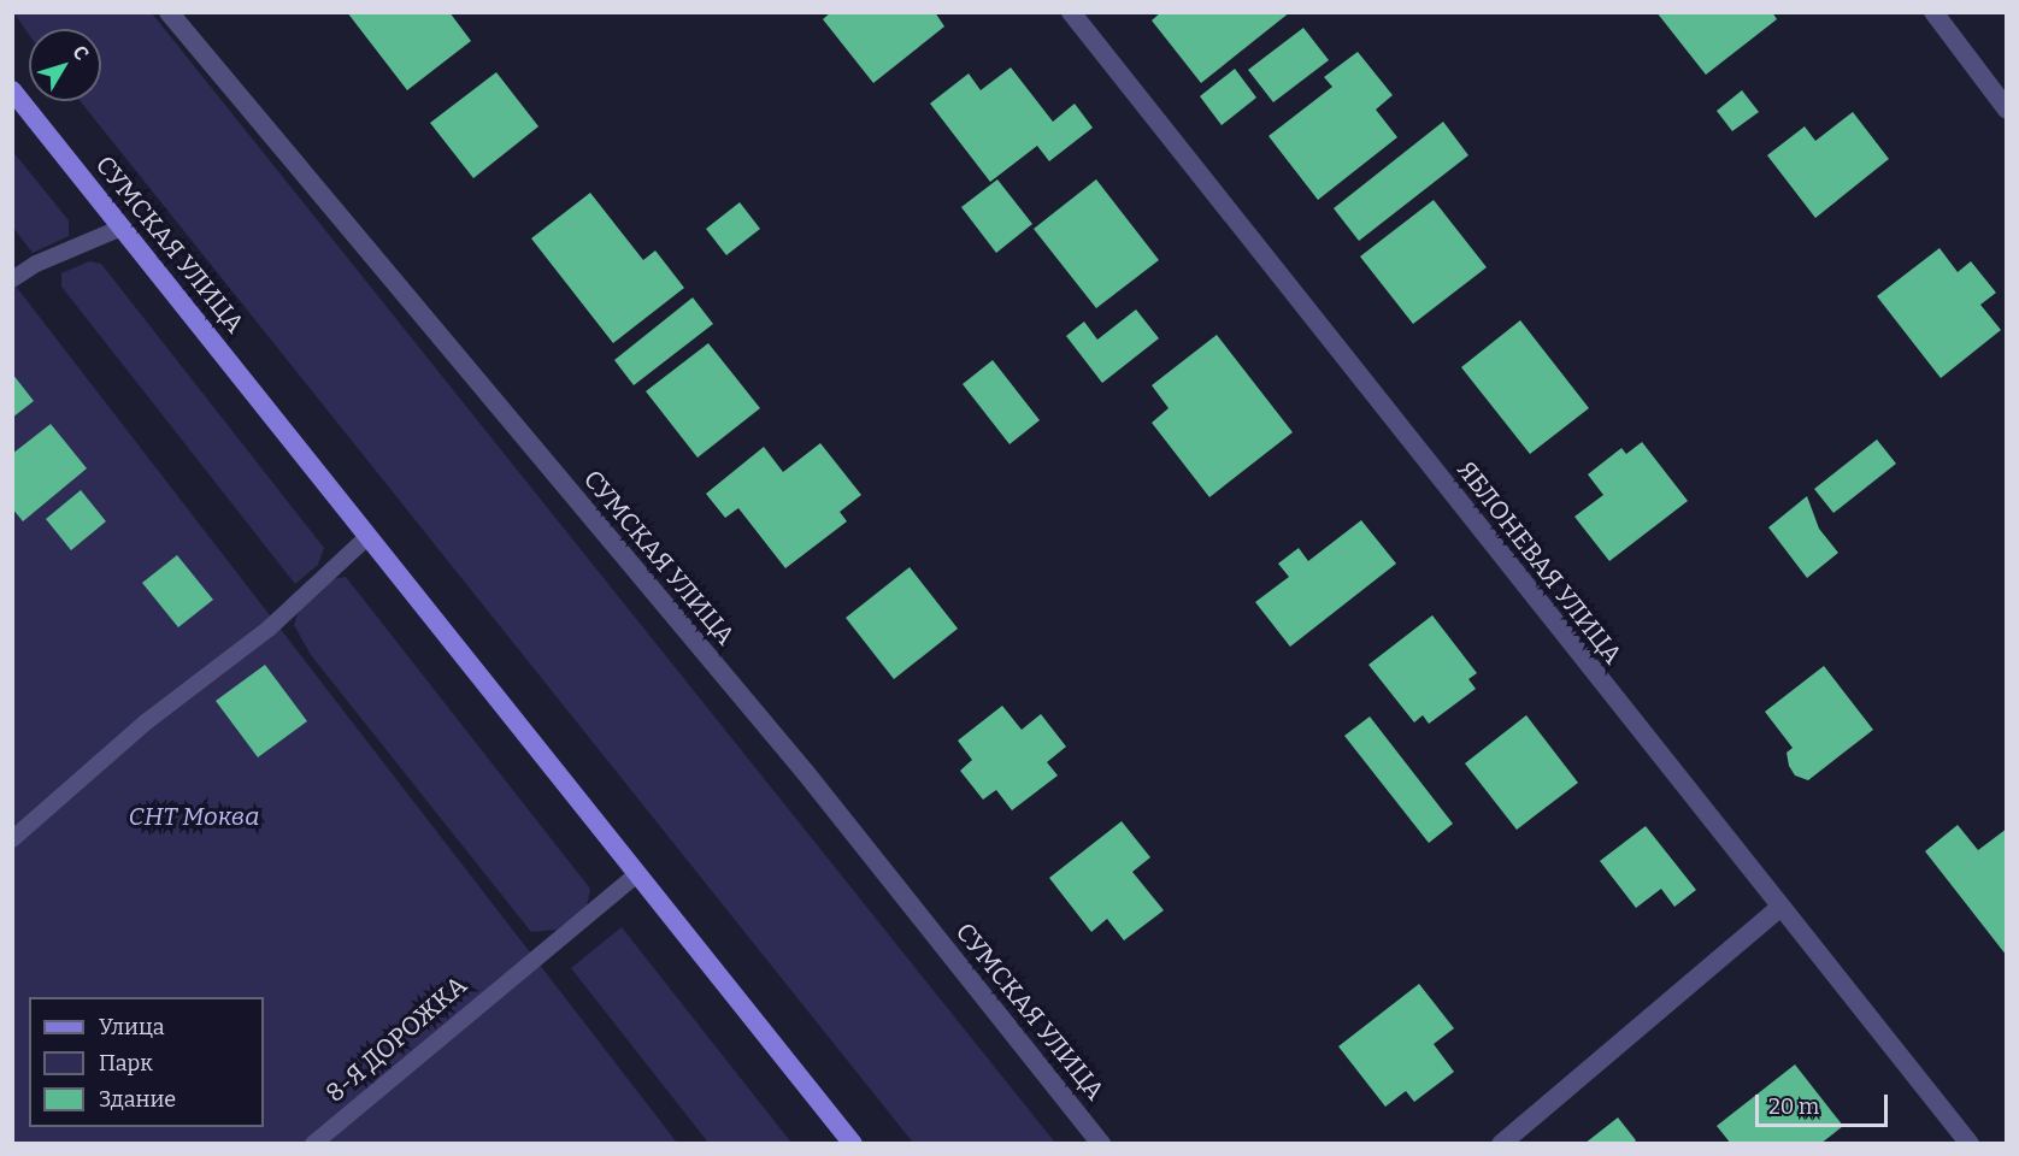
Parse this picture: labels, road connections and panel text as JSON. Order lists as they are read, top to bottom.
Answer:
{
  "streets": {
    "main road": ["СУМСКАЯ УЛИЦА"],
    "street": ["ЯБЛОНЕВАЯ УЛИЦА"],
    "lane": ["8-Я ДОРОЖКА"]
  },
  "crossings": [
    ["СУМСКАЯ УЛИЦА", "8-Я ДОРОЖКА"]
  ],
  "parks": ["СНТ Моква"],
  "legend": ["Улица", "Парк", "Здание"],
  "scale_bar": "20 m",
  "north": "top right"
}
